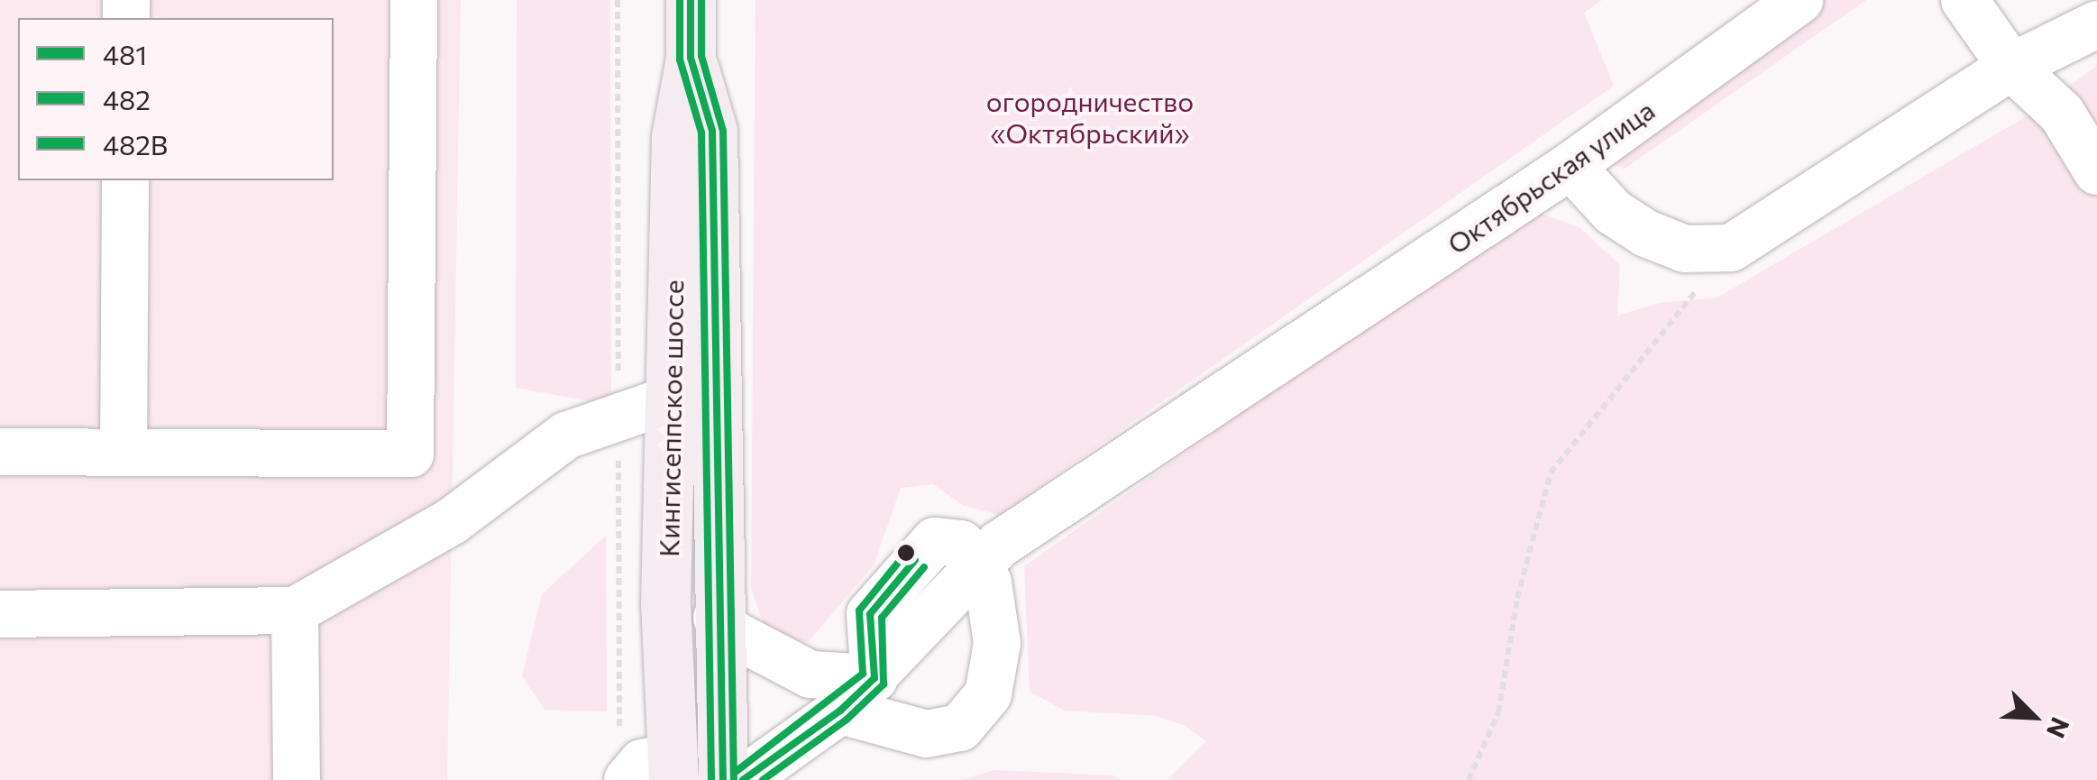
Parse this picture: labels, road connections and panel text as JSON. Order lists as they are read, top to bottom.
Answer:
{
  "streets": {
    "highway": ["Кингисеппское шоссе"],
    "street": ["Октябрьская улица"]
  },
  "parks": ["огородничество «Октябрьский»"],
  "lines": ["transit line 481", "transit line 482", "transit line 482В"],
  "legend": ["481", "482", "482В"],
  "north": "bottom right"
}
